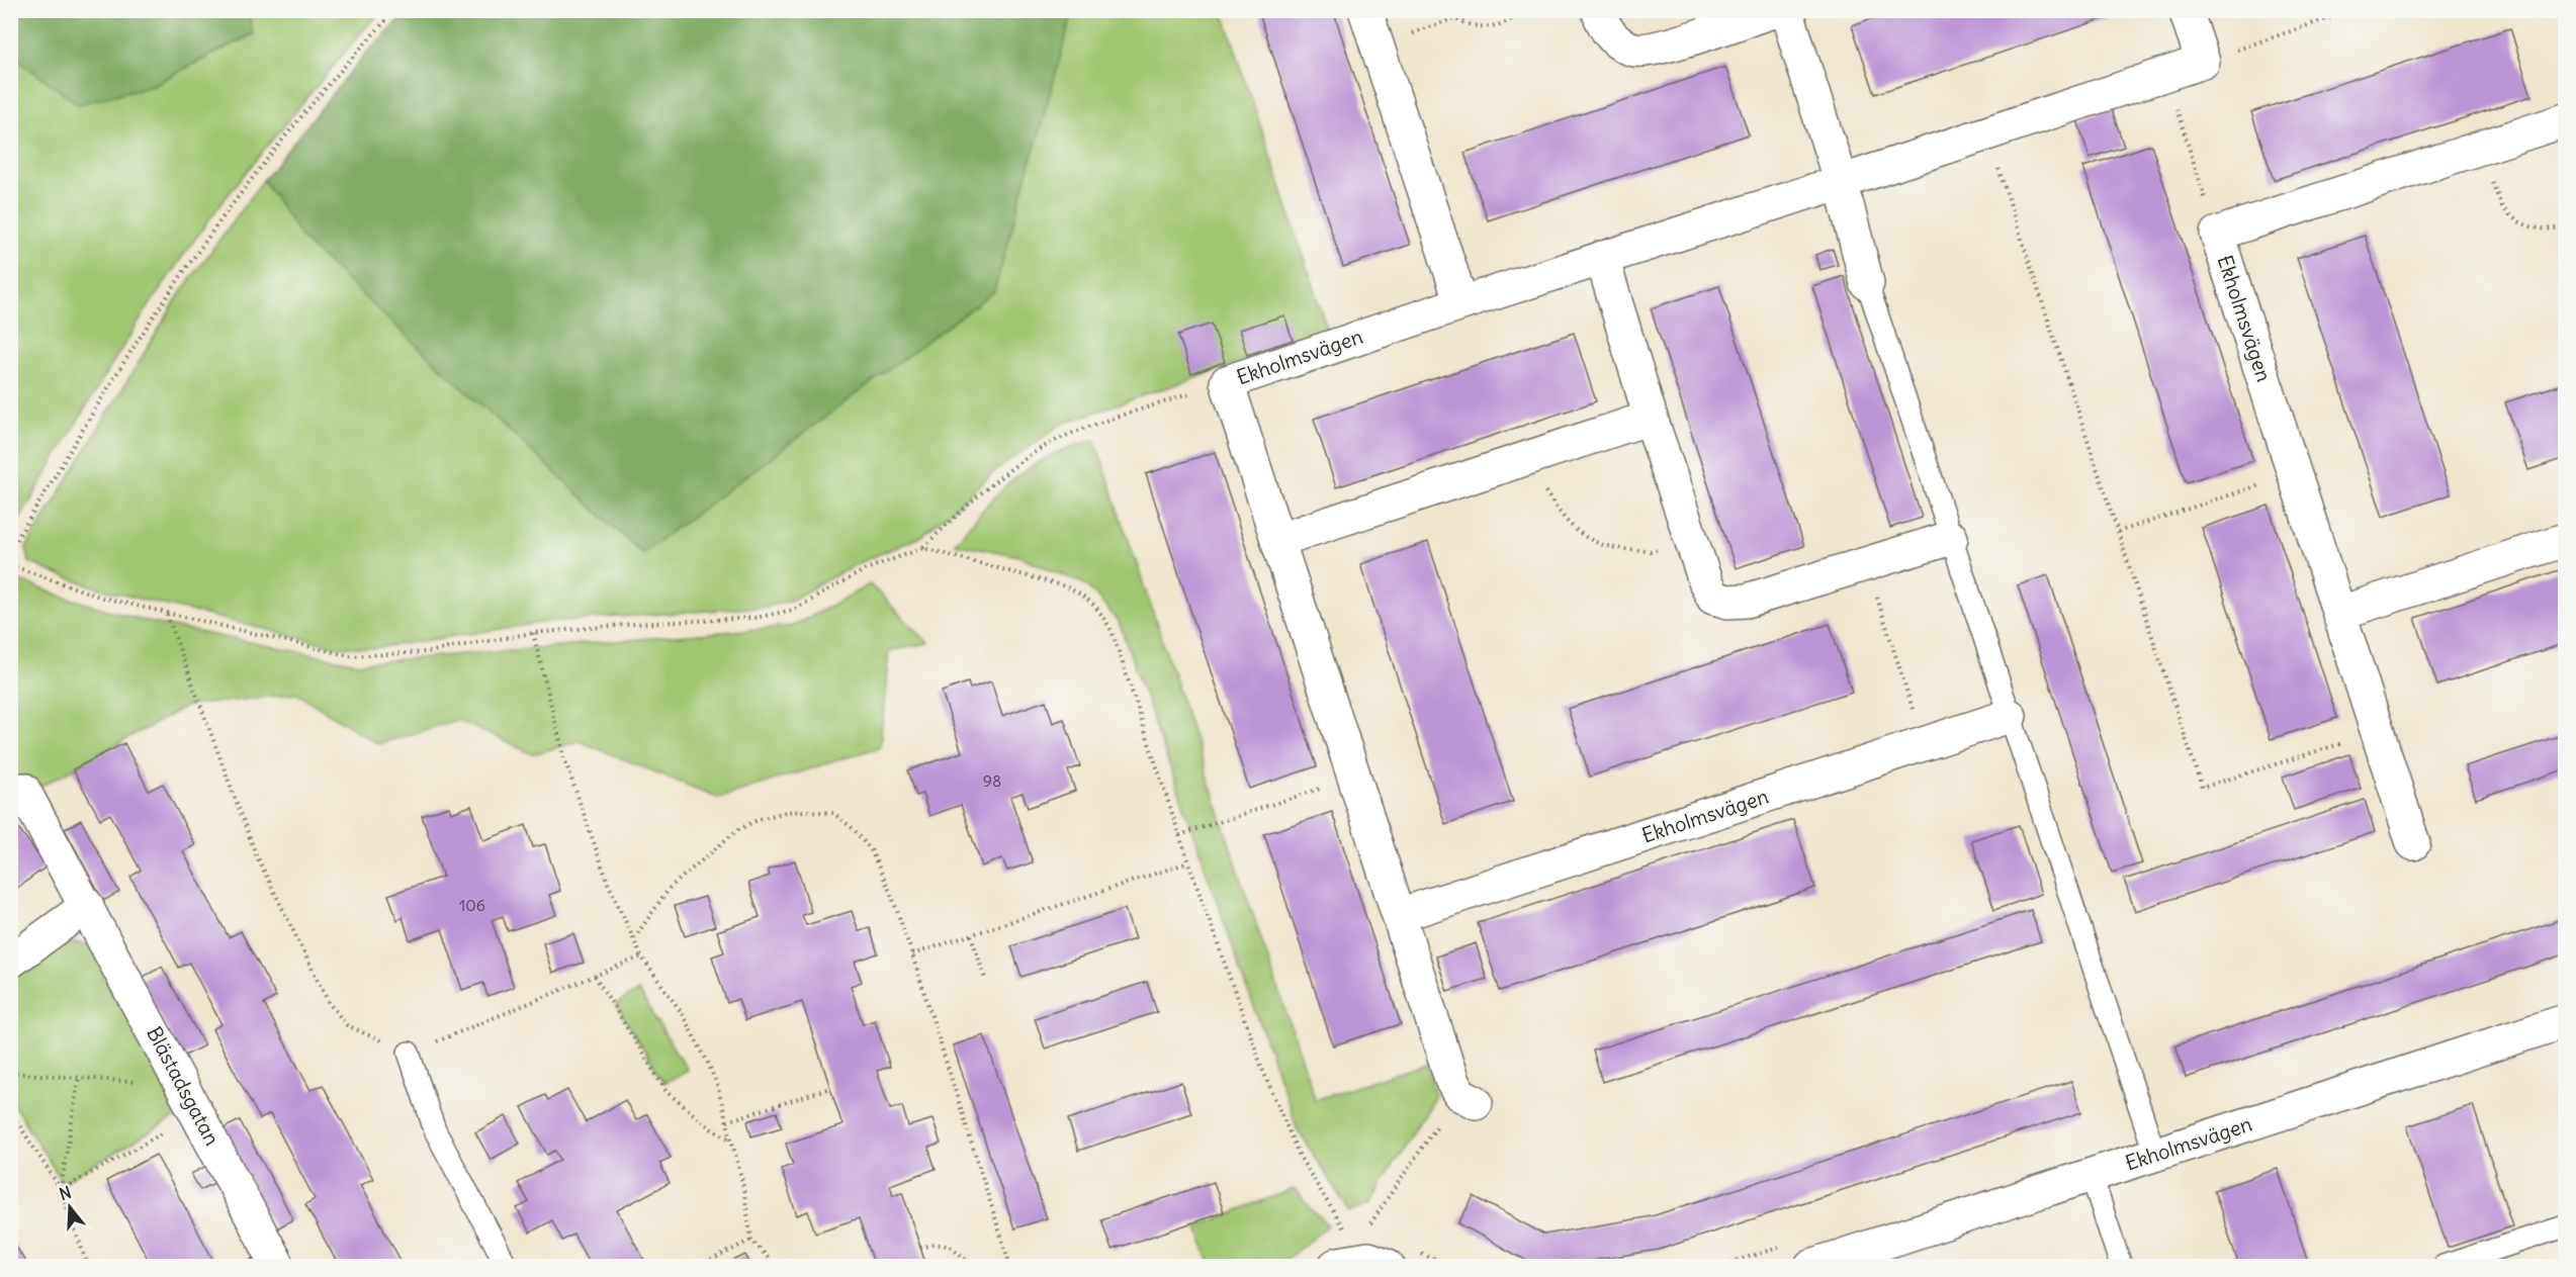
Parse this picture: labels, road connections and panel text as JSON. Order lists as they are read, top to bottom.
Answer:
{
  "streets": {
    "street": ["Ekholmsvägen", "Blästadsgatan"]
  },
  "house_numbers": ["98", "106"],
  "north": "top"
}
